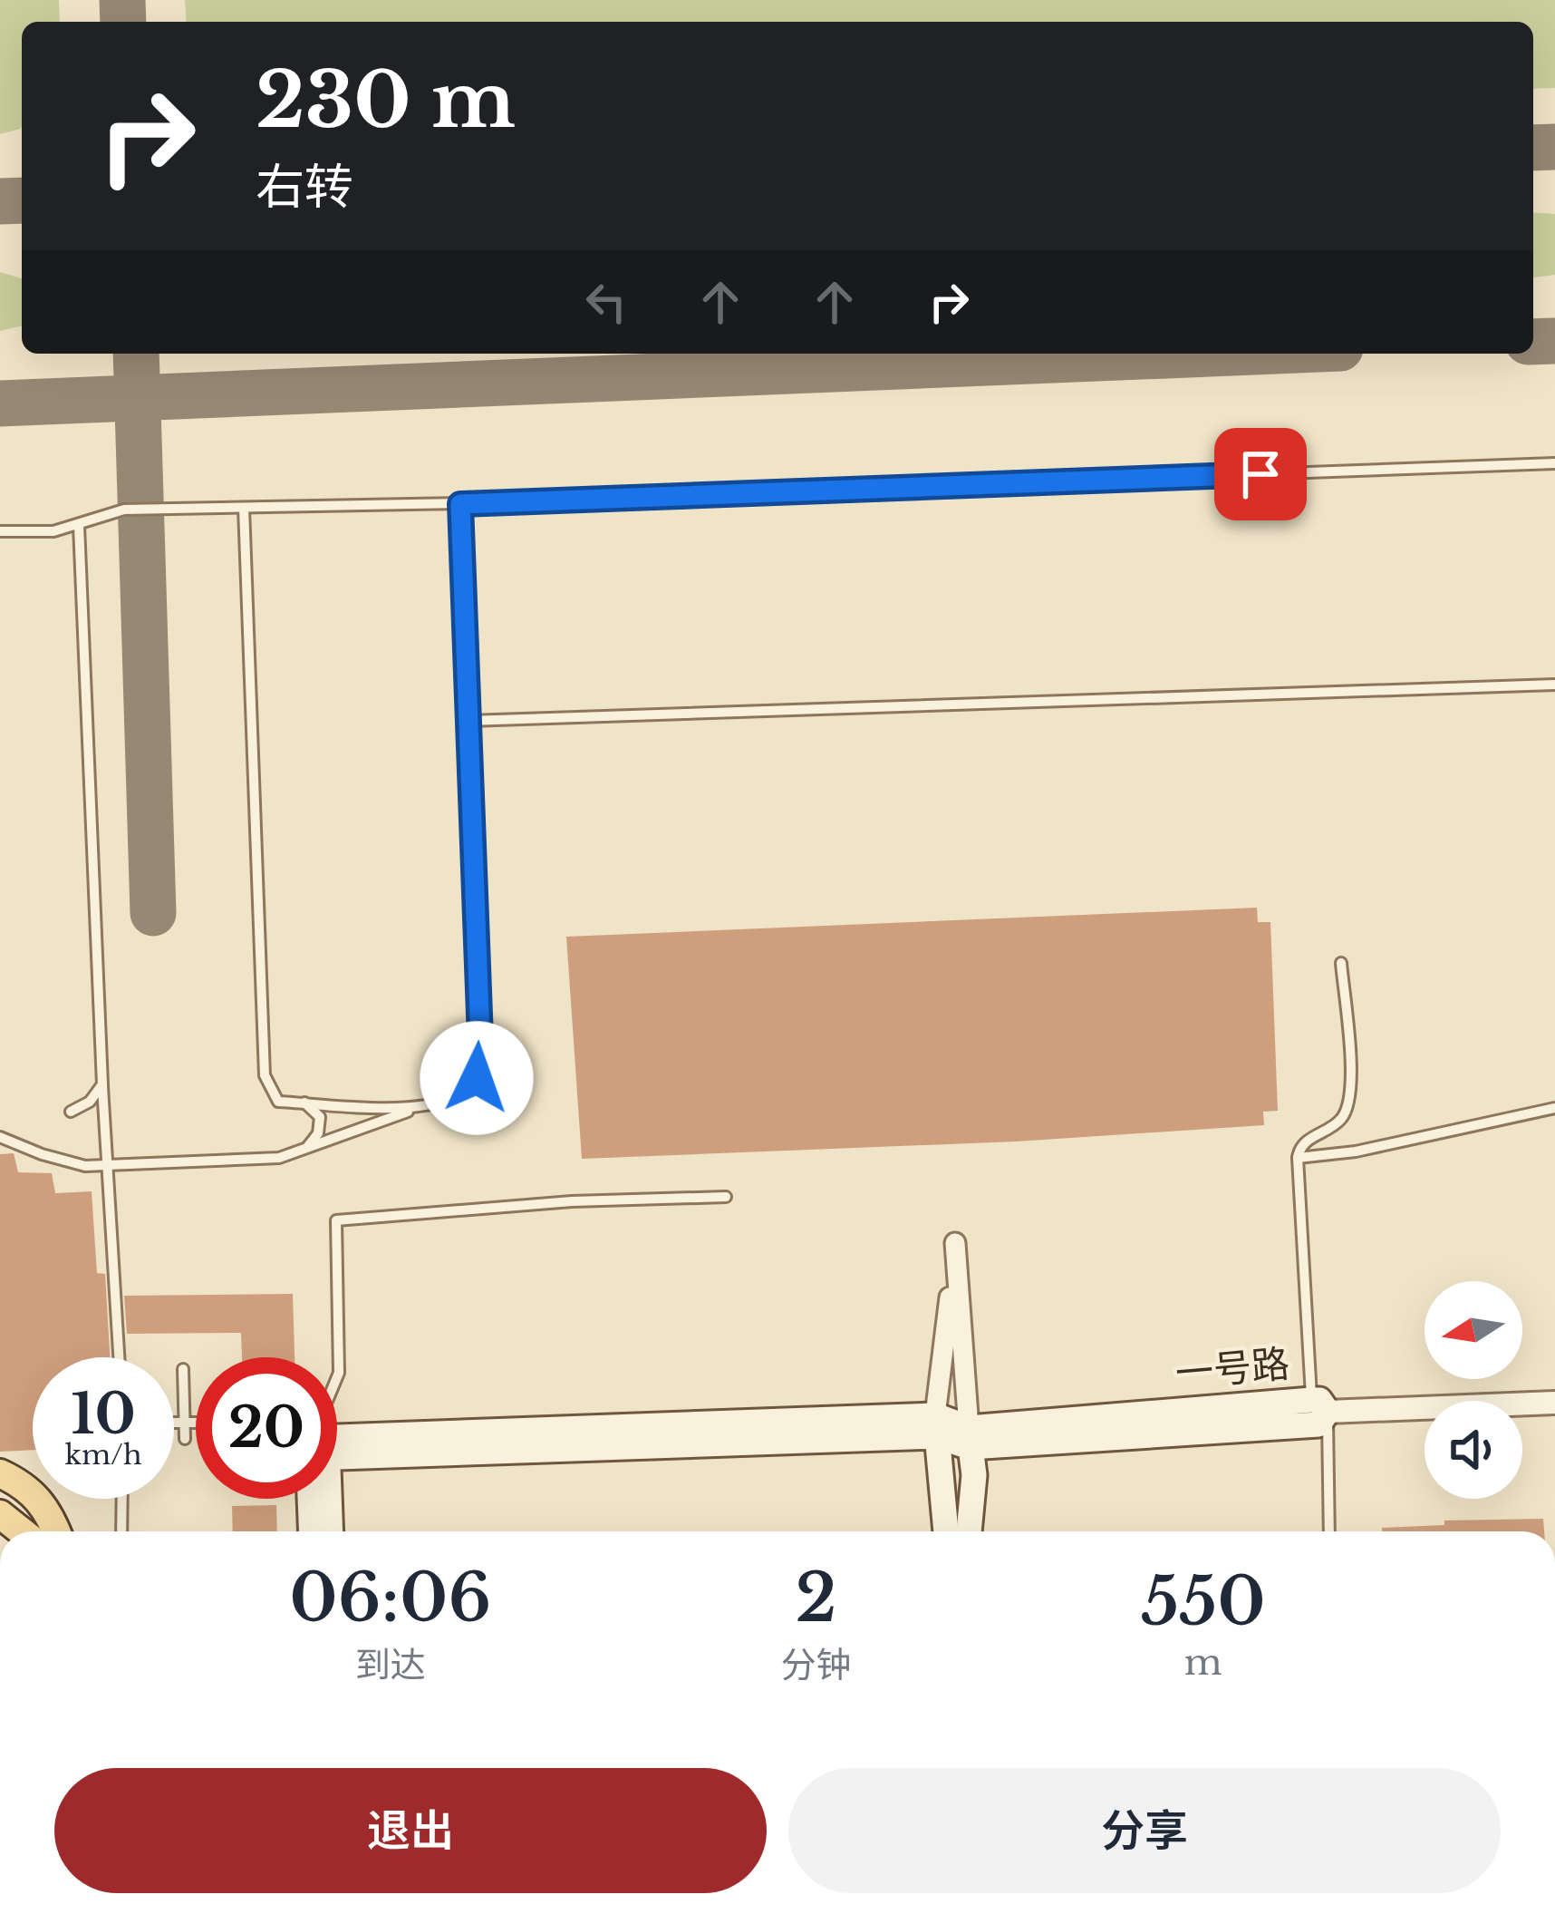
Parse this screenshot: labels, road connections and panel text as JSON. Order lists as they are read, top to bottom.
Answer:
{
  "streets": {
    "main road": ["一号路"]
  },
  "north": "left",
  "page": {
    "turn": ["230 m", "右转"],
    "speed": "10 km/h",
    "limit": "20",
    "eta": [
      "06:06",
      "到达",
      "2",
      "分钟",
      "550",
      "m"
    ],
    "buttons": ["退出", "分享"]
  }
}
